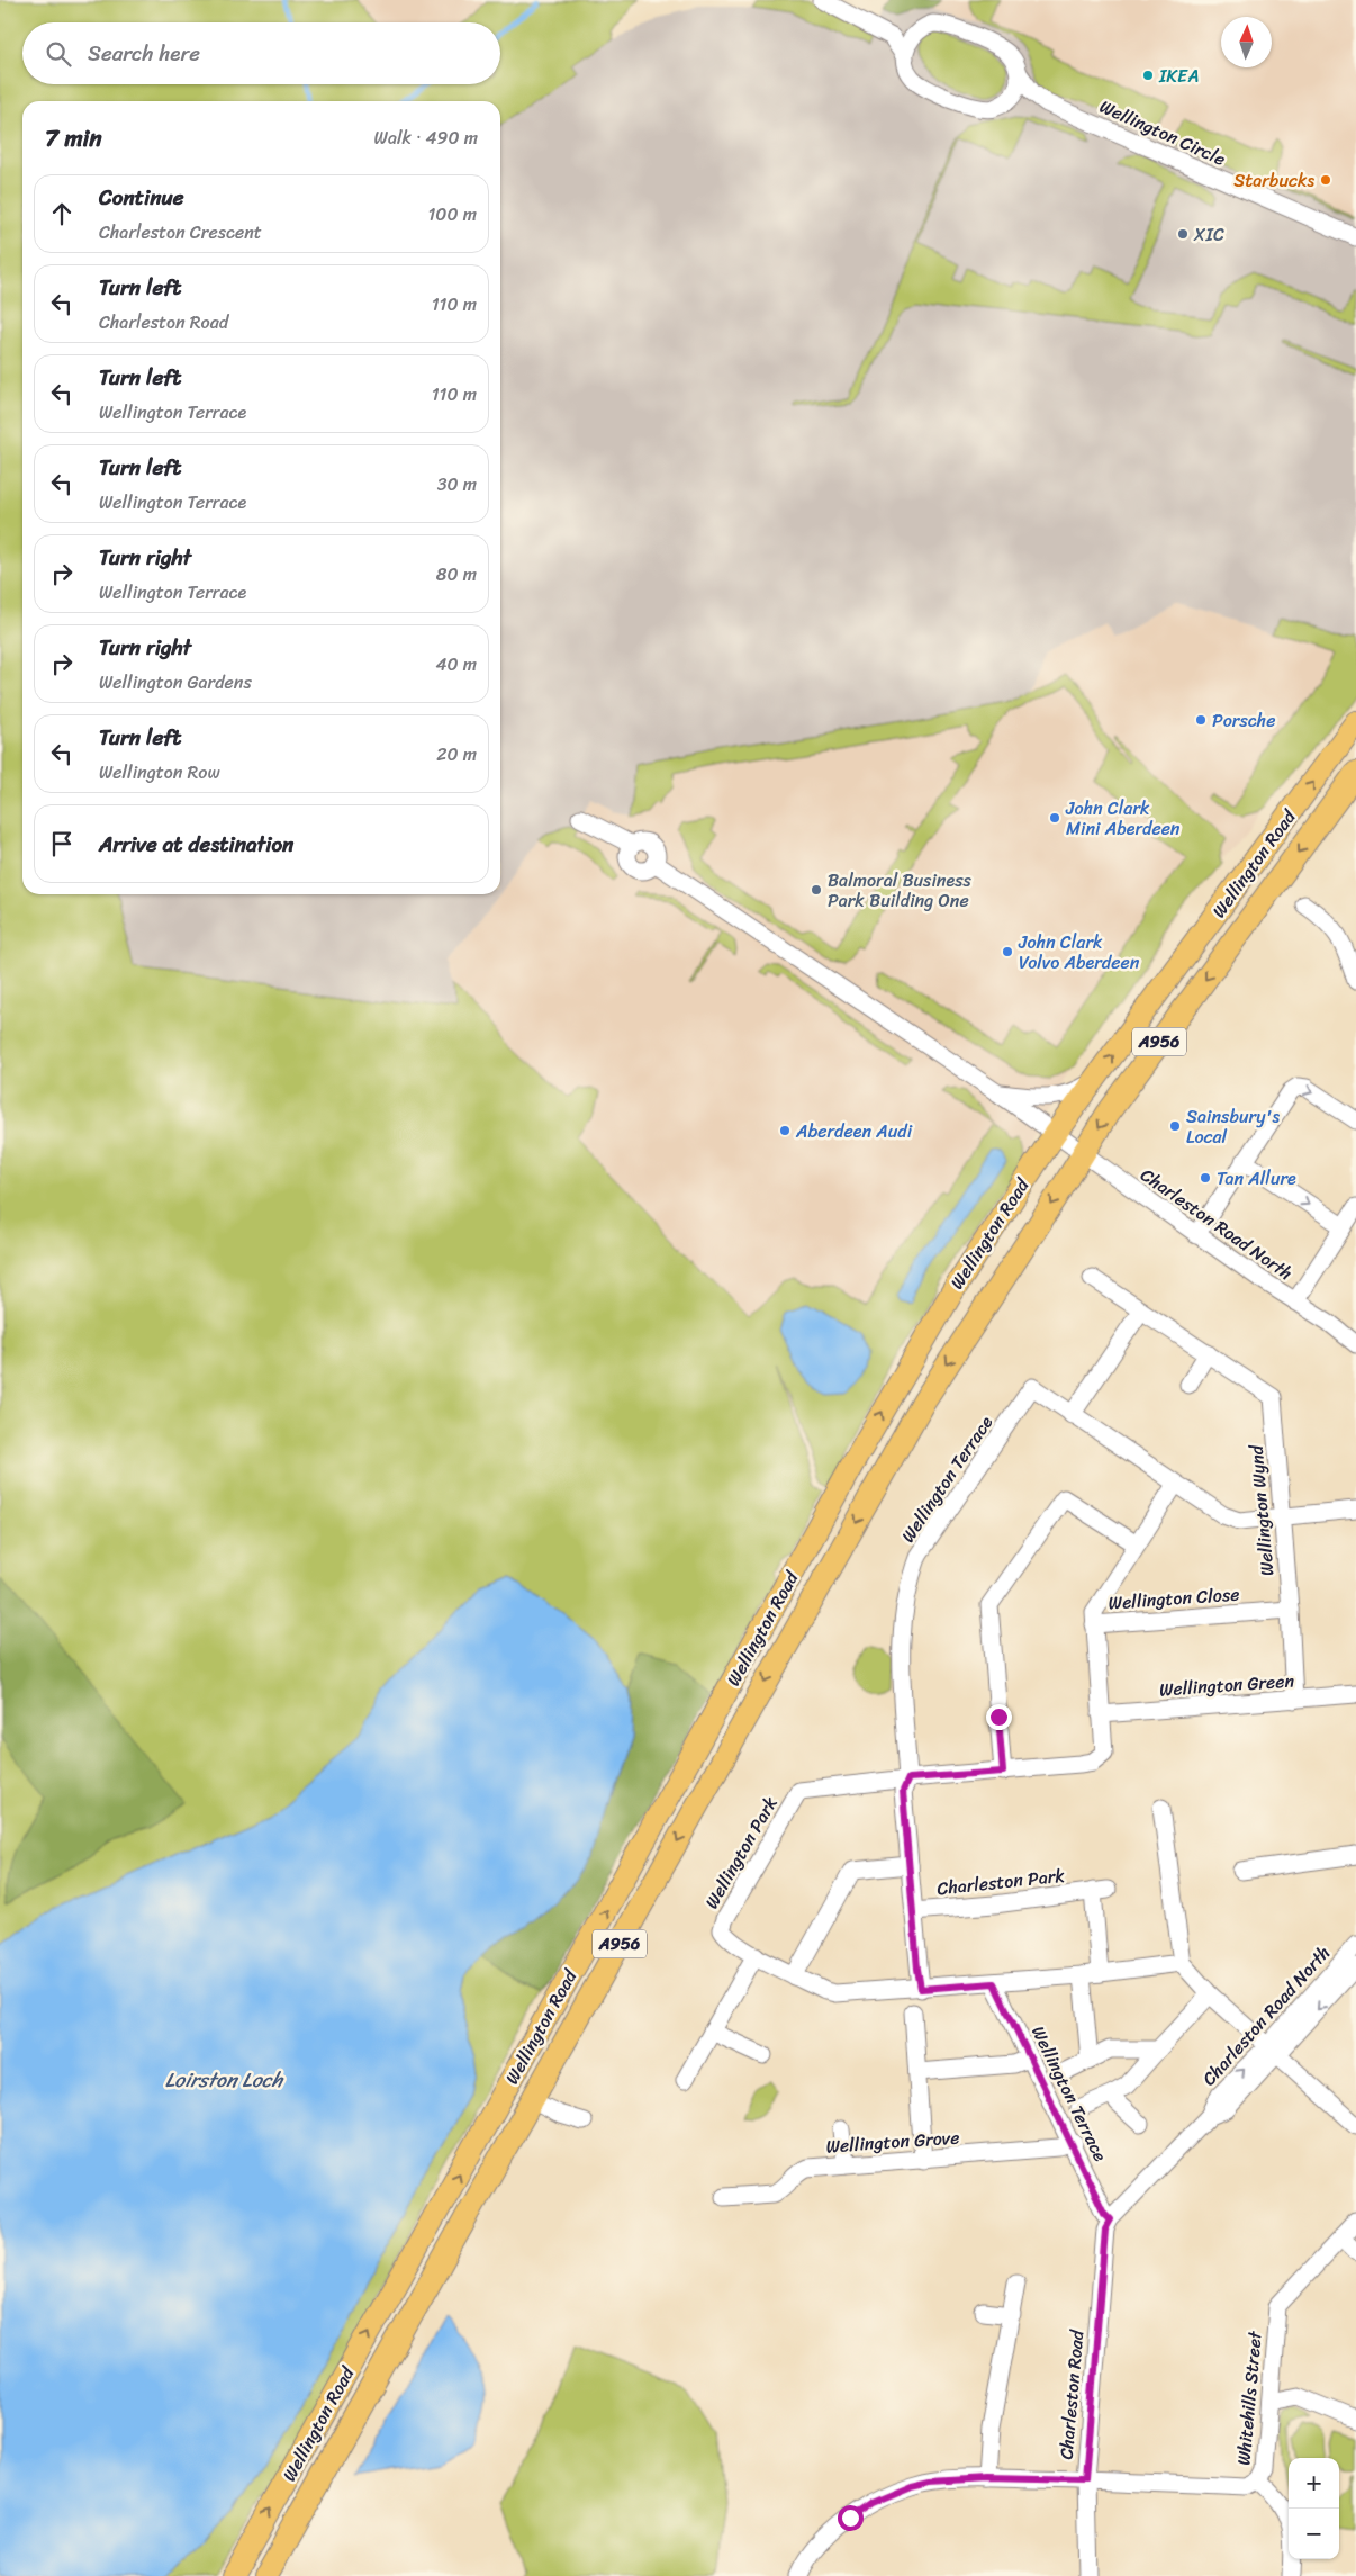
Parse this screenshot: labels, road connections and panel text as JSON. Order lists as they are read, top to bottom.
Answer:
{
  "streets": {
    "main road": ["Wellington Road", "A956"],
    "street": [
      "Wellington Circle",
      "Charleston Road North",
      "Wellington Terrace",
      "Wellington Wynd",
      "Wellington Close",
      "Wellington Green",
      "Wellington Park",
      "Charleston Park",
      "Wellington Grove",
      "Charleston Road",
      "Whitehills Street"
    ]
  },
  "crossings": [
    ["Wellington Road", "Charleston Road North"],
    ["Charleston Road North", "Wellington Terrace"],
    ["Charleston Road North", "Charleston Road"],
    ["Wellington Terrace", "Wellington Wynd"],
    ["Wellington Terrace", "Wellington Park"],
    ["Wellington Terrace", "Charleston Park"],
    ["Wellington Terrace", "Wellington Grove"],
    ["Wellington Terrace", "Charleston Road"],
    ["Wellington Wynd", "Wellington Close"],
    ["Wellington Wynd", "Wellington Green"]
  ],
  "water": ["Loirston Loch"],
  "places": [
    "IKEA",
    "Starbucks",
    "XIC",
    "Porsche",
    "John Clark Mini Aberdeen",
    "Balmoral Business Park Building One",
    "John Clark Volvo Aberdeen",
    "Sainsbury's Local",
    "Aberdeen Audi",
    "Tan Allure"
  ],
  "north": "top",
  "page": {
    "search": "Search here",
    "heading": ["7 min", "Walk · 490 m"],
    "list": [
      ["Continue", "Charleston Crescent", "100 m"],
      ["Turn left", "Charleston Road", "110 m"],
      ["Turn left", "Wellington Terrace", "110 m"],
      ["Turn left", "Wellington Terrace", "30 m"],
      ["Turn right", "Wellington Terrace", "80 m"],
      ["Turn right", "Wellington Gardens", "40 m"],
      ["Turn left", "Wellington Row", "20 m"],
      "Arrive at destination"
    ],
    "map_buttons": ["+", "−"]
  }
}
